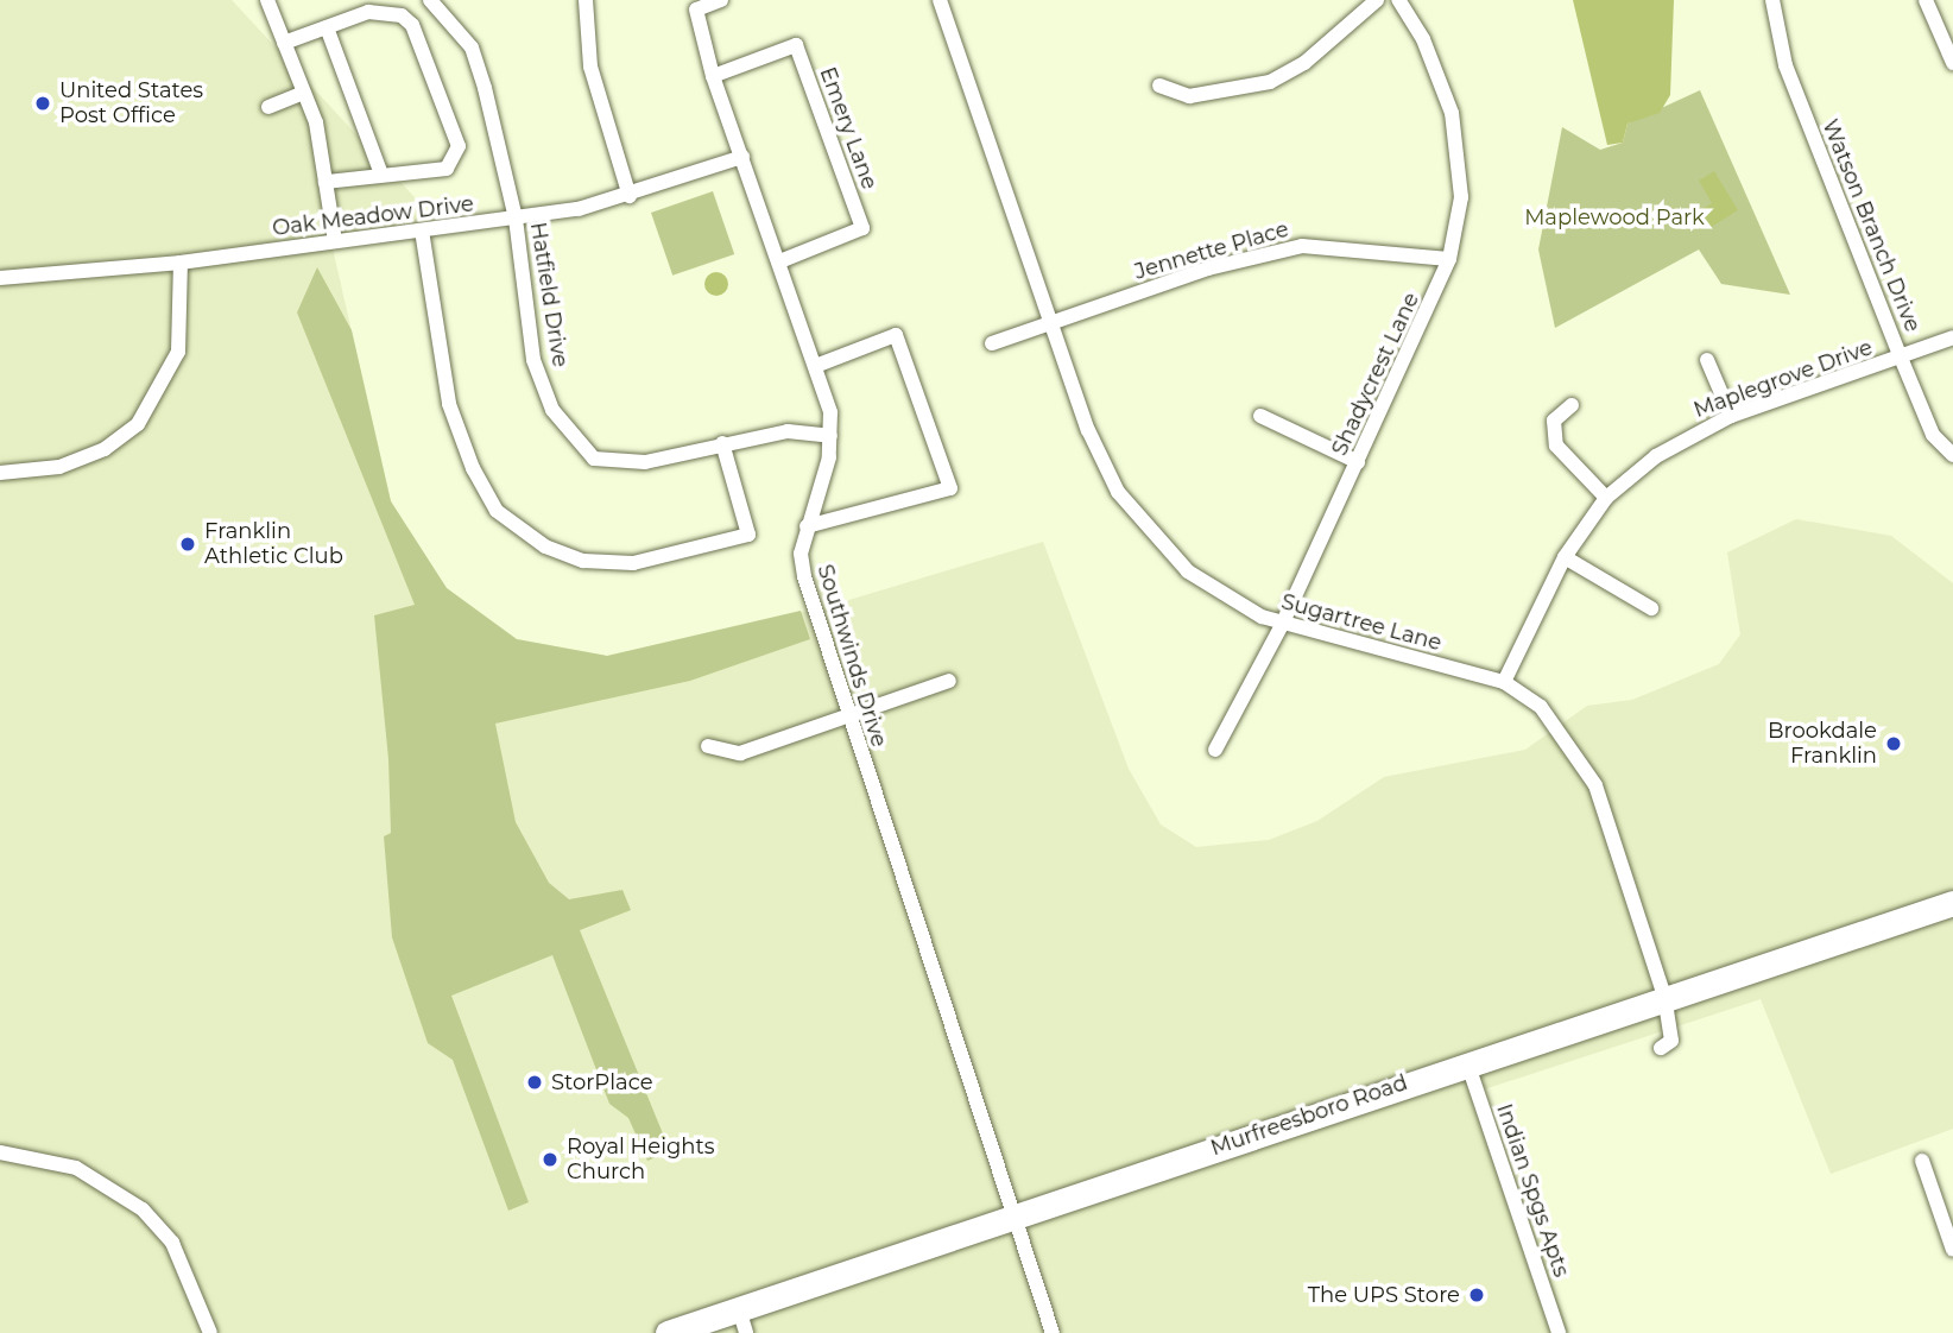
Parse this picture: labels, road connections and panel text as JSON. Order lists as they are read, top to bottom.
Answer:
{
  "streets": {
    "highway": ["Murfreesboro Road"],
    "street": [
      "Emery Lane",
      "Oak Meadow Drive",
      "Watson Branch Drive",
      "Jennette Place",
      "Hatfield Drive",
      "Shadycrest Lane",
      "Maplegrove Drive",
      "Sugartree Lane",
      "Southwinds Drive",
      "Indian Spgs Apts"
    ]
  },
  "crossings": [
    ["Emery Lane", "Southwinds Drive"],
    ["Oak Meadow Drive", "Hatfield Drive"],
    ["Oak Meadow Drive", "Southwinds Drive"],
    ["Watson Branch Drive", "Maplegrove Drive"],
    ["Jennette Place", "Shadycrest Lane"],
    ["Jennette Place", "Sugartree Lane"],
    ["Hatfield Drive", "Southwinds Drive"],
    ["Shadycrest Lane", "Sugartree Lane"],
    ["Maplegrove Drive", "Sugartree Lane"],
    ["Sugartree Lane", "Murfreesboro Road"],
    ["Southwinds Drive", "Murfreesboro Road"],
    ["Murfreesboro Road", "Indian Spgs Apts"]
  ],
  "parks": ["Maplewood Park"],
  "places": [
    "United States Post Office",
    "Franklin Athletic Club",
    "Brookdale Franklin",
    "StorPlace",
    "Royal Heights Church",
    "The UPS Store"
  ]
}
